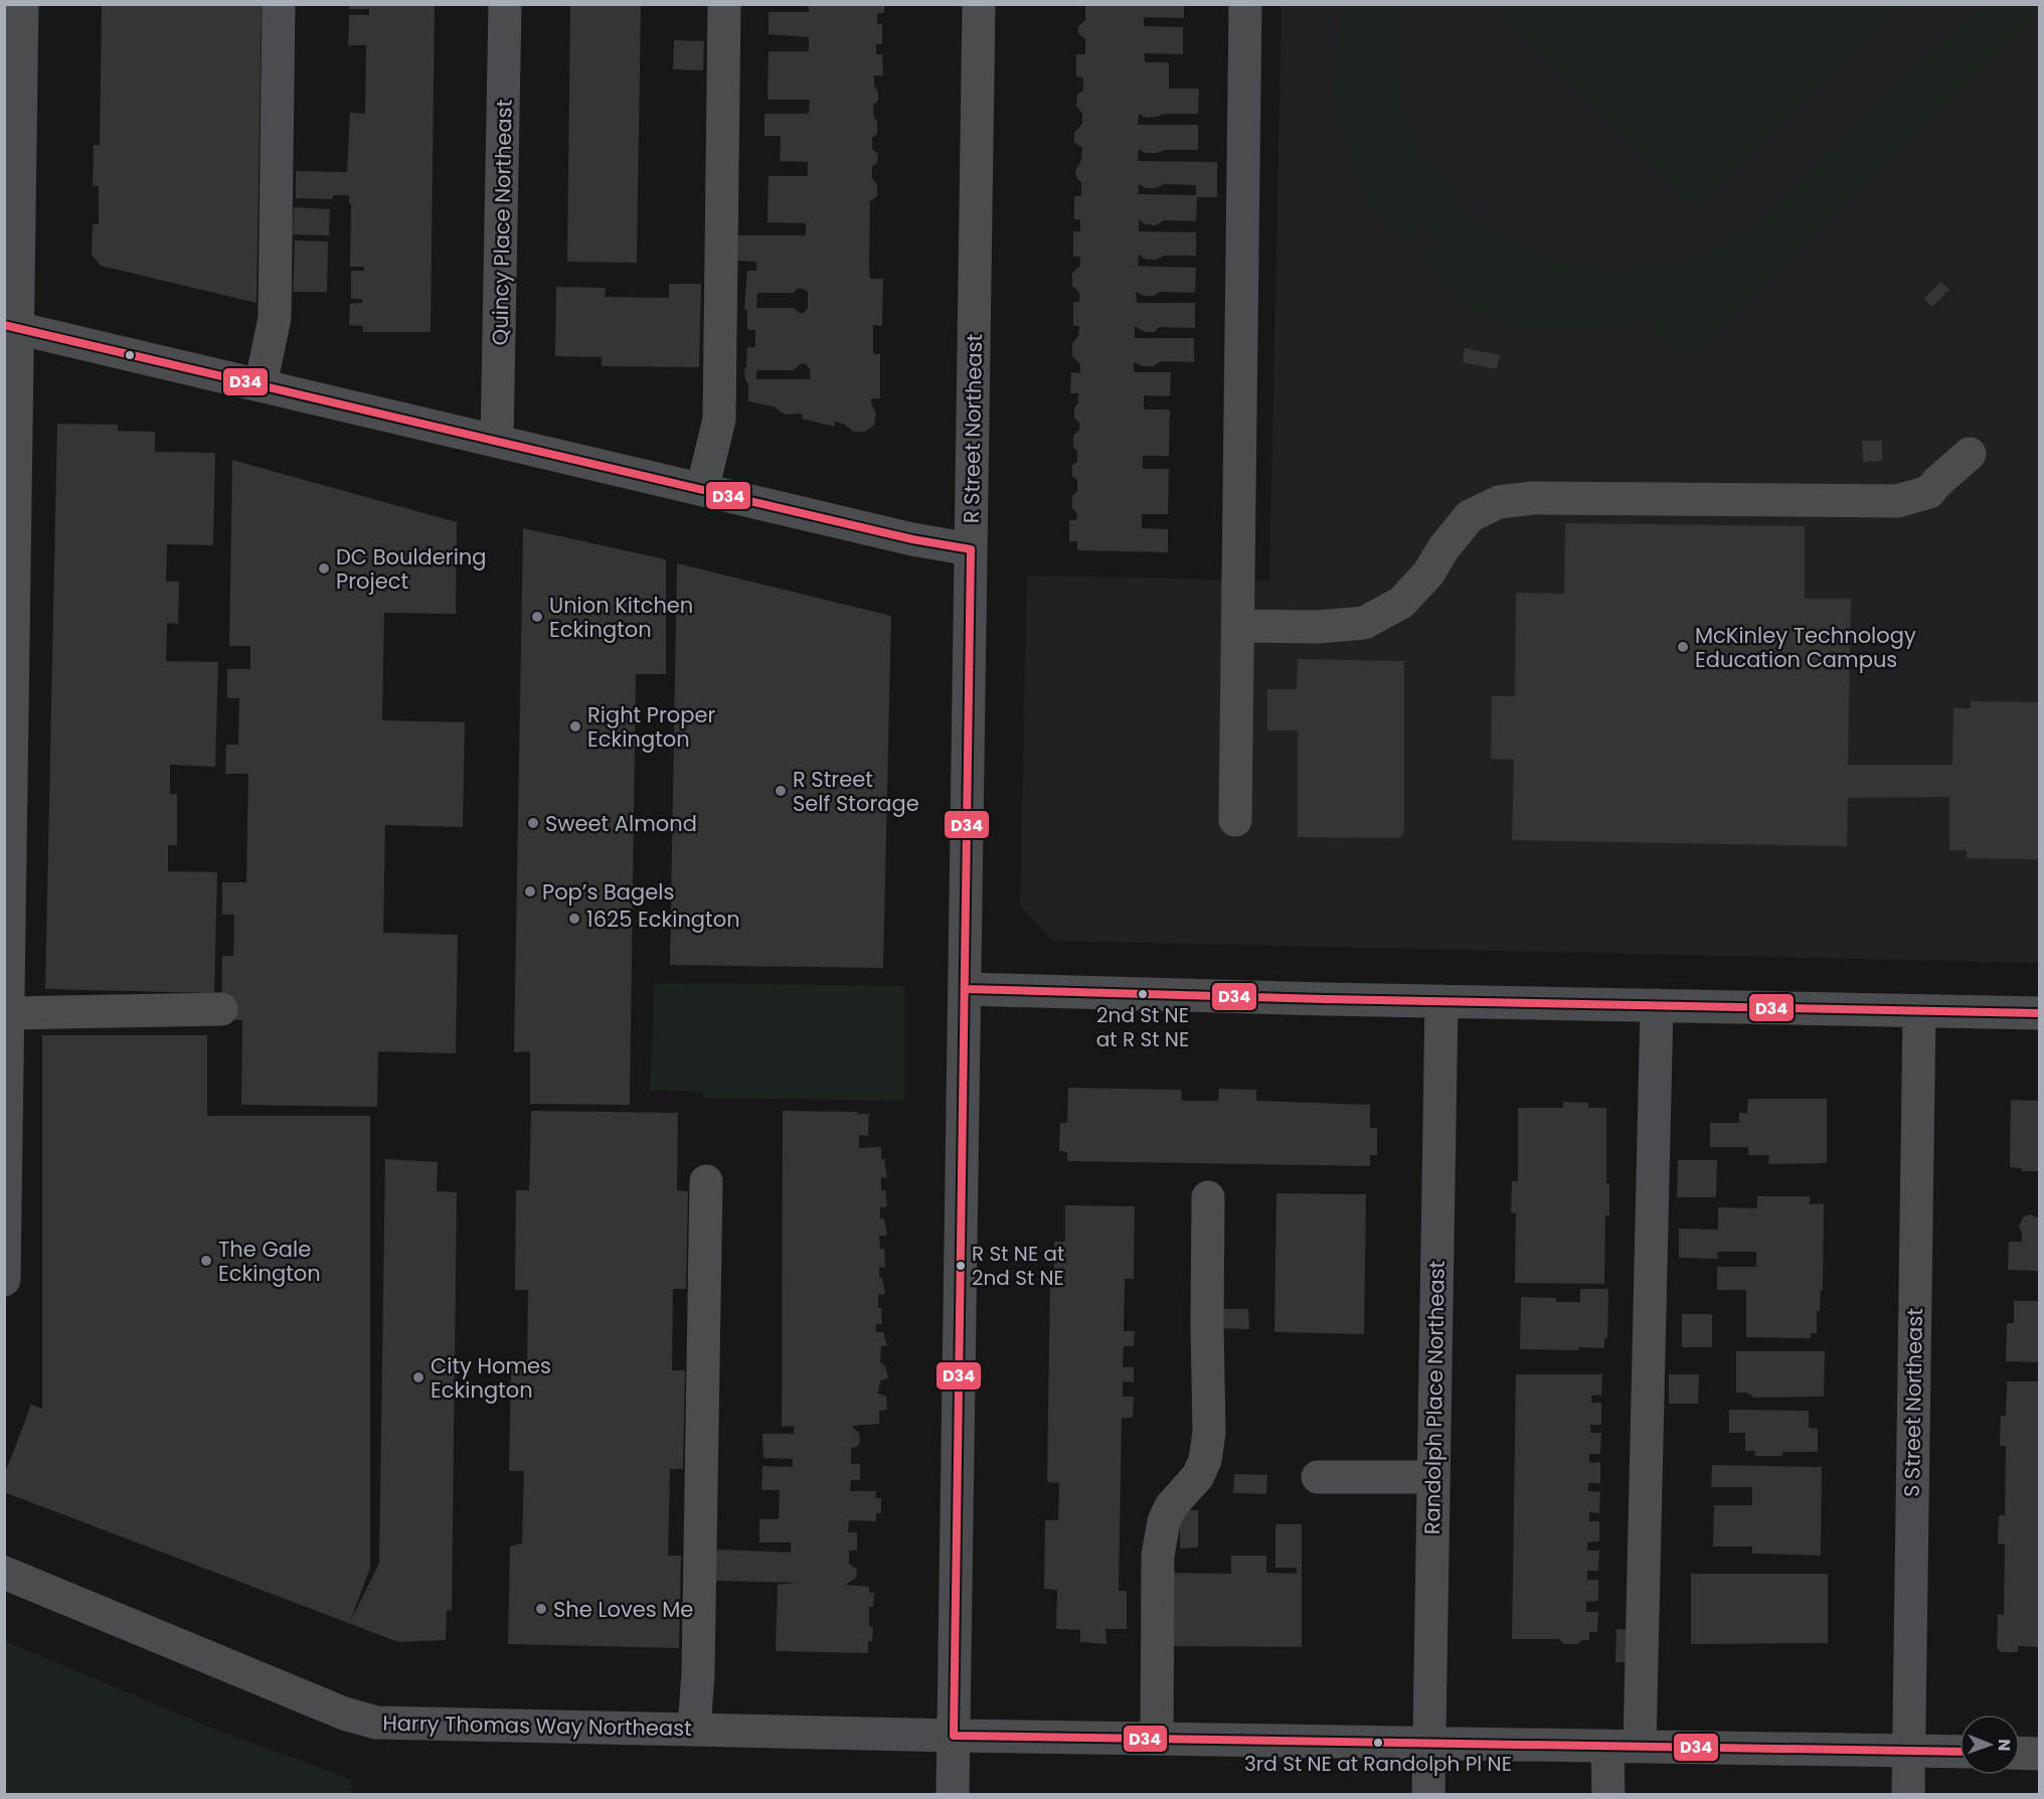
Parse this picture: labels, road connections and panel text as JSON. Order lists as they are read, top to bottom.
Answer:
{
  "streets": {
    "street": [
      "Quincy Place Northeast",
      "R Street Northeast",
      "Randolph Place Northeast",
      "S Street Northeast",
      "Harry Thomas Way Northeast"
    ]
  },
  "crossings": [
    ["R Street Northeast", "Harry Thomas Way Northeast"],
    ["Randolph Place Northeast", "Harry Thomas Way Northeast"],
    ["S Street Northeast", "Harry Thomas Way Northeast"]
  ],
  "places": [
    "DC Bouldering Project",
    "Union Kitchen Eckington",
    "McKinley Technology Education Campus",
    "Right Proper Eckington",
    "R Street Self Storage",
    "Sweet Almond",
    "Pop’s Bagels",
    "1625 Eckington",
    "2nd St NE at R St NE",
    "The Gale Eckington",
    "R St NE at 2nd St NE",
    "City Homes Eckington",
    "She Loves Me",
    "3rd St NE at Randolph Pl NE"
  ],
  "lines": ["transit line D34"],
  "north": "right"
}
